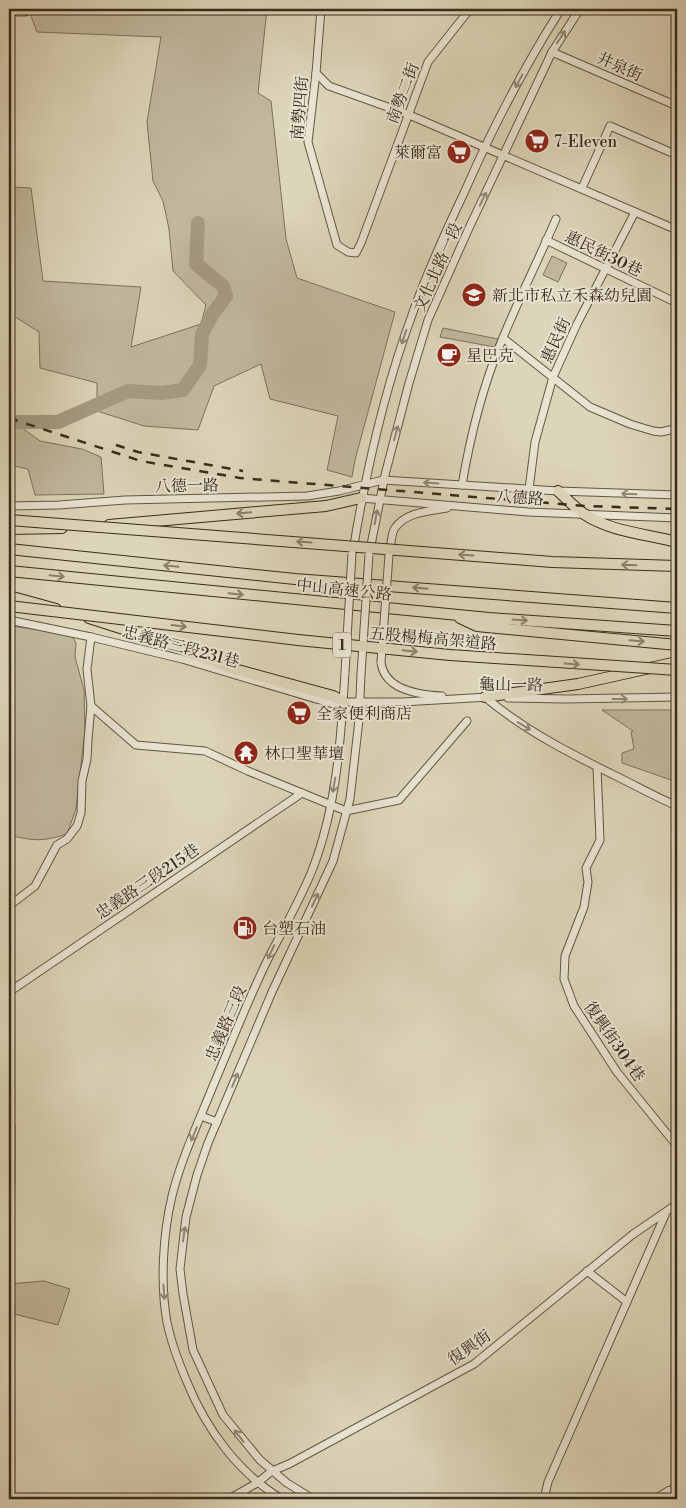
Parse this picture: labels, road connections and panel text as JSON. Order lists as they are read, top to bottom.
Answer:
{
  "streets": {
    "highway": ["中山高速公路", "五股楊梅高架道路", "1"],
    "street": [
      "井泉街",
      "南勢二街",
      "南勢四街",
      "惠民街30巷",
      "文化北路一段",
      "惠民街",
      "八德一路",
      "八德路",
      "忠義路三段231巷",
      "龜山一路",
      "忠義路三段215巷",
      "忠義路三段",
      "復興街304巷",
      "復興街"
    ]
  },
  "crossings": [
    ["井泉街", "文化北路一段"],
    ["南勢二街", "南勢四街"],
    ["惠民街30巷", "惠民街"],
    ["文化北路一段", "八德一路"],
    ["文化北路一段", "八德路"],
    ["文化北路一段", "忠義路三段"],
    ["惠民街", "八德路"],
    ["八德一路", "八德路"],
    ["忠義路三段231巷", "龜山一路"],
    ["忠義路三段231巷", "忠義路三段"],
    ["龜山一路", "忠義路三段"],
    ["忠義路三段", "復興街"]
  ],
  "one_way": ["龜山一路"],
  "places": {
    "supermarket": ["7-Eleven", "萊爾富", "全家便利商店"],
    "school or university": ["新北市私立禾森幼兒園"],
    "cafe": ["星巴克"],
    "temple": ["林口聖華壇"],
    "fuel station": ["台塑石油"]
  }
}
